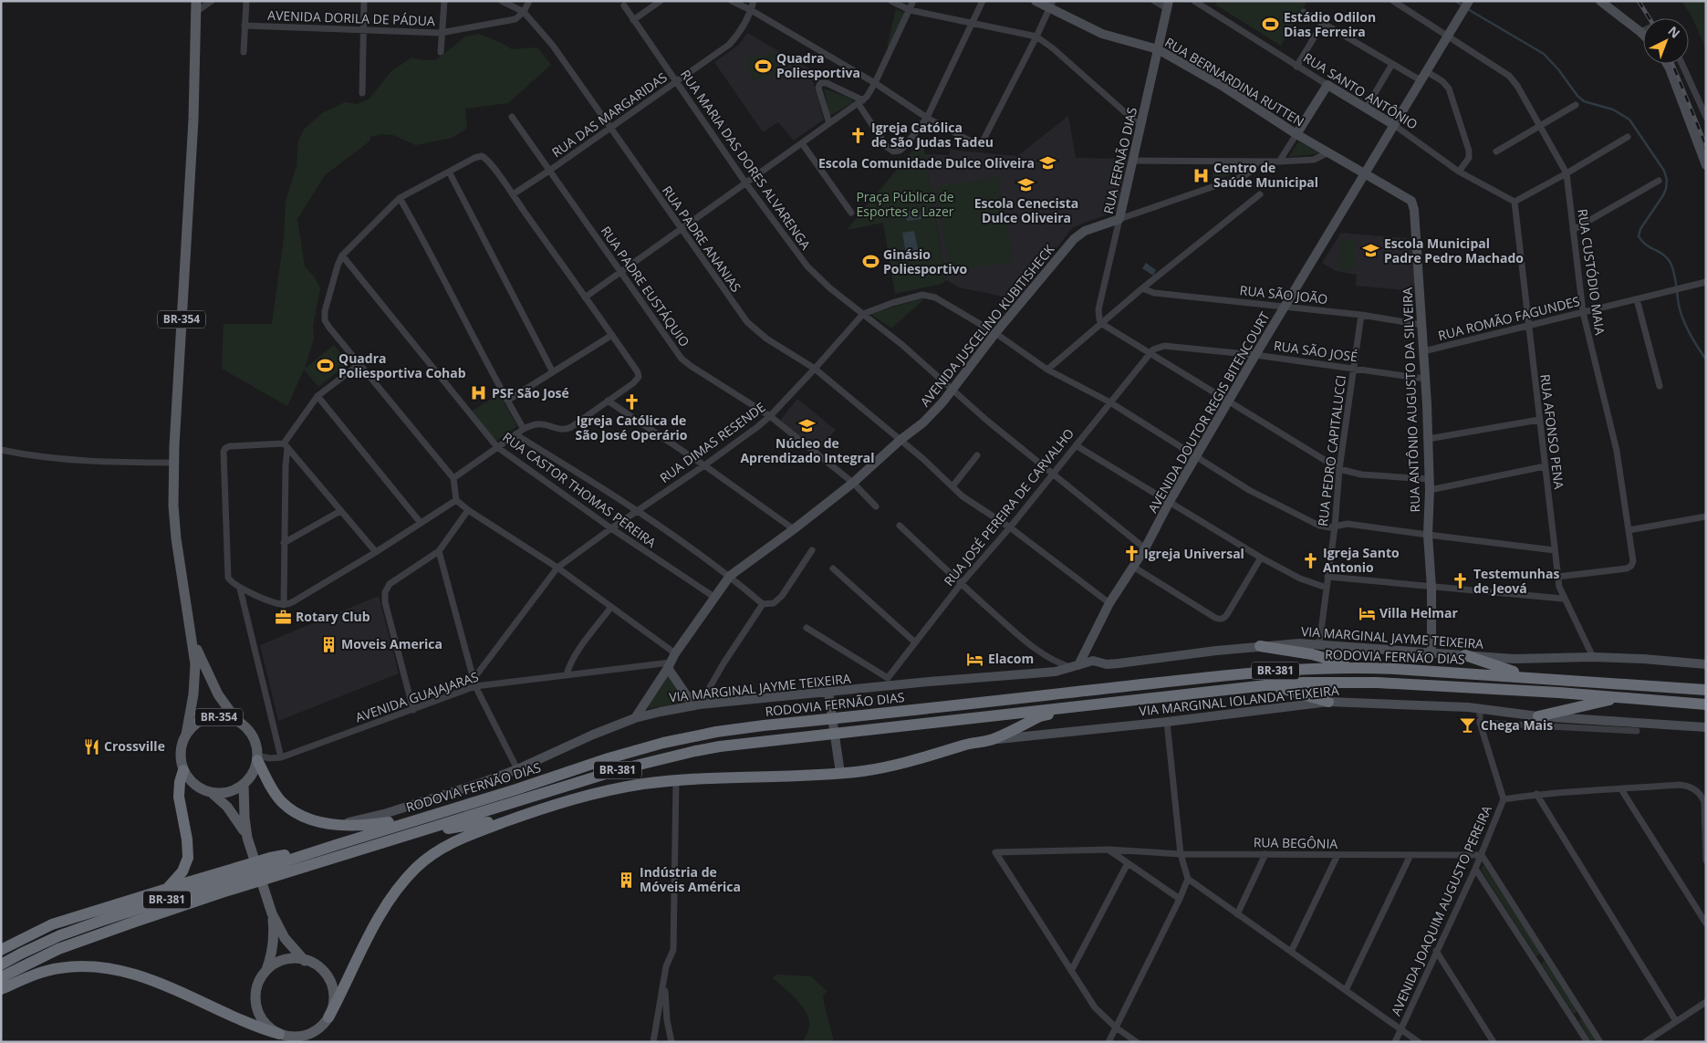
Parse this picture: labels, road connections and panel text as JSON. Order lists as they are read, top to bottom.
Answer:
{
  "streets": {
    "highway": ["RODOVIA FERNÃO DIAS", "BR-381"],
    "main road": ["BR-354"],
    "street": [
      "AVENIDA DORILA DE PÁDUA",
      "RUA BERNARDINA RUTTEN",
      "RUA SANTO ANTÔNIO",
      "RUA DAS MARGARIDAS",
      "RUA MARIA DAS DORES ALVARENGA",
      "RUA FERNÃO DIAS",
      "RUA PADRE ANANIAS",
      "RUA CUSTÓDIO MAIA",
      "RUA PADRE EUSTÁQUIO",
      "RUA SÃO JOÃO",
      "RUA ROMÃO FAGUNDES",
      "AVENIDA JUSCELINO KUBITISHECK",
      "RUA SÃO JOSÉ",
      "RUA ANTÔNIO AUGUSTO DA SILVEIRA",
      "AVENIDA DOUTOR REGIS BITENCOURT",
      "RUA AFONSO PENA",
      "RUA DIMAS RESENDE",
      "RUA PEDRO CAPITALUCCI",
      "RUA CASTOR THOMAS PEREIRA",
      "RUA JOSÉ PEREIRA DE CARVALHO",
      "VIA MARGINAL JAYME TEIXEIRA",
      "AVENIDA GUAJAJARAS",
      "VIA MARGINAL IOLANDA TEIXEIRA",
      "RUA BEGÔNIA",
      "AVENIDA JOAQUIM AUGUSTO PEREIRA"
    ]
  },
  "crossings": [
    ["AVENIDA DORILA DE PÁDUA", "RUA PADRE ANANIAS"],
    ["RUA BERNARDINA RUTTEN", "RUA FERNÃO DIAS"],
    ["RUA BERNARDINA RUTTEN", "RUA ANTÔNIO AUGUSTO DA SILVEIRA"],
    ["RUA BERNARDINA RUTTEN", "AVENIDA DOUTOR REGIS BITENCOURT"],
    ["RUA SANTO ANTÔNIO", "AVENIDA DOUTOR REGIS BITENCOURT"],
    ["RUA SANTO ANTÔNIO", "RUA AFONSO PENA"],
    ["RUA DAS MARGARIDAS", "RUA MARIA DAS DORES ALVARENGA"],
    ["RUA DAS MARGARIDAS", "RUA PADRE ANANIAS"],
    ["RUA DAS MARGARIDAS", "RUA PADRE EUSTÁQUIO"],
    ["RUA MARIA DAS DORES ALVARENGA", "AVENIDA JUSCELINO KUBITISHECK"],
    ["RUA MARIA DAS DORES ALVARENGA", "AVENIDA DOUTOR REGIS BITENCOURT"],
    ["RUA MARIA DAS DORES ALVARENGA", "RUA DIMAS RESENDE"],
    ["RUA MARIA DAS DORES ALVARENGA", "RUA JOSÉ PEREIRA DE CARVALHO"],
    ["RUA FERNÃO DIAS", "AVENIDA JUSCELINO KUBITISHECK"],
    ["RUA PADRE ANANIAS", "AVENIDA JUSCELINO KUBITISHECK"],
    ["RUA PADRE ANANIAS", "AVENIDA DOUTOR REGIS BITENCOURT"],
    ["RUA PADRE ANANIAS", "RUA DIMAS RESENDE"],
    ["RUA PADRE ANANIAS", "RUA JOSÉ PEREIRA DE CARVALHO"],
    ["RUA CUSTÓDIO MAIA", "RUA ROMÃO FAGUNDES"],
    ["RUA CUSTÓDIO MAIA", "AVENIDA DOUTOR REGIS BITENCOURT"],
    ["RUA CUSTÓDIO MAIA", "RUA AFONSO PENA"],
    ["RUA PADRE EUSTÁQUIO", "AVENIDA JUSCELINO KUBITISHECK"],
    ["RUA PADRE EUSTÁQUIO", "RUA DIMAS RESENDE"],
    ["RUA SÃO JOÃO", "RUA ANTÔNIO AUGUSTO DA SILVEIRA"],
    ["RUA SÃO JOÃO", "AVENIDA DOUTOR REGIS BITENCOURT"],
    ["RUA SÃO JOÃO", "RUA PEDRO CAPITALUCCI"],
    ["RUA ROMÃO FAGUNDES", "RUA ANTÔNIO AUGUSTO DA SILVEIRA"],
    ["RUA ROMÃO FAGUNDES", "RUA AFONSO PENA"],
    ["BR-354", "AVENIDA GUAJAJARAS"],
    ["AVENIDA JUSCELINO KUBITISHECK", "RUA CASTOR THOMAS PEREIRA"],
    ["AVENIDA JUSCELINO KUBITISHECK", "VIA MARGINAL JAYME TEIXEIRA"],
    ["AVENIDA JUSCELINO KUBITISHECK", "AVENIDA GUAJAJARAS"],
    ["RUA SÃO JOSÉ", "RUA ANTÔNIO AUGUSTO DA SILVEIRA"],
    ["RUA SÃO JOSÉ", "AVENIDA DOUTOR REGIS BITENCOURT"],
    ["RUA SÃO JOSÉ", "RUA PEDRO CAPITALUCCI"],
    ["RUA SÃO JOSÉ", "RUA JOSÉ PEREIRA DE CARVALHO"],
    ["RUA ANTÔNIO AUGUSTO DA SILVEIRA", "AVENIDA DOUTOR REGIS BITENCOURT"],
    ["RUA ANTÔNIO AUGUSTO DA SILVEIRA", "VIA MARGINAL JAYME TEIXEIRA"],
    ["AVENIDA DOUTOR REGIS BITENCOURT", "VIA MARGINAL JAYME TEIXEIRA"],
    ["RUA AFONSO PENA", "VIA MARGINAL JAYME TEIXEIRA"],
    ["RUA DIMAS RESENDE", "RUA CASTOR THOMAS PEREIRA"],
    ["RUA PEDRO CAPITALUCCI", "VIA MARGINAL JAYME TEIXEIRA"],
    ["VIA MARGINAL IOLANDA TEIXEIRA", "AVENIDA JOAQUIM AUGUSTO PEREIRA"],
    ["RUA BEGÔNIA", "AVENIDA JOAQUIM AUGUSTO PEREIRA"]
  ],
  "parks": ["Praça Pública de Esportes e Lazer"],
  "places": {
    "sports": [
      "Estádio Odilon Dias Ferreira",
      "Quadra Poliesportiva",
      "Ginásio Poliesportivo",
      "Quadra Poliesportiva Cohab"
    ],
    "church": [
      "Igreja Católica de São Judas Tadeu",
      "Igreja Católica de São José Operário",
      "Igreja Universal",
      "Igreja Santo Antonio",
      "Testemunhas de Jeová"
    ],
    "school or university": [
      "Escola Comunidade Dulce Oliveira",
      "Escola Cenecista Dulce Oliveira",
      "Escola Municipal Padre Pedro Machado",
      "Núcleo de Aprendizado Integral"
    ],
    "hospital": ["Centro de Saúde Municipal", "PSF São José"],
    "hotel": ["Villa Helmar", "Elacom"],
    "office": ["Rotary Club"],
    "building": ["Moveis America", "Indústria de Móveis América"],
    "bar": ["Chega Mais"],
    "restaurant": ["Crossville"]
  },
  "north": "top right"
}
